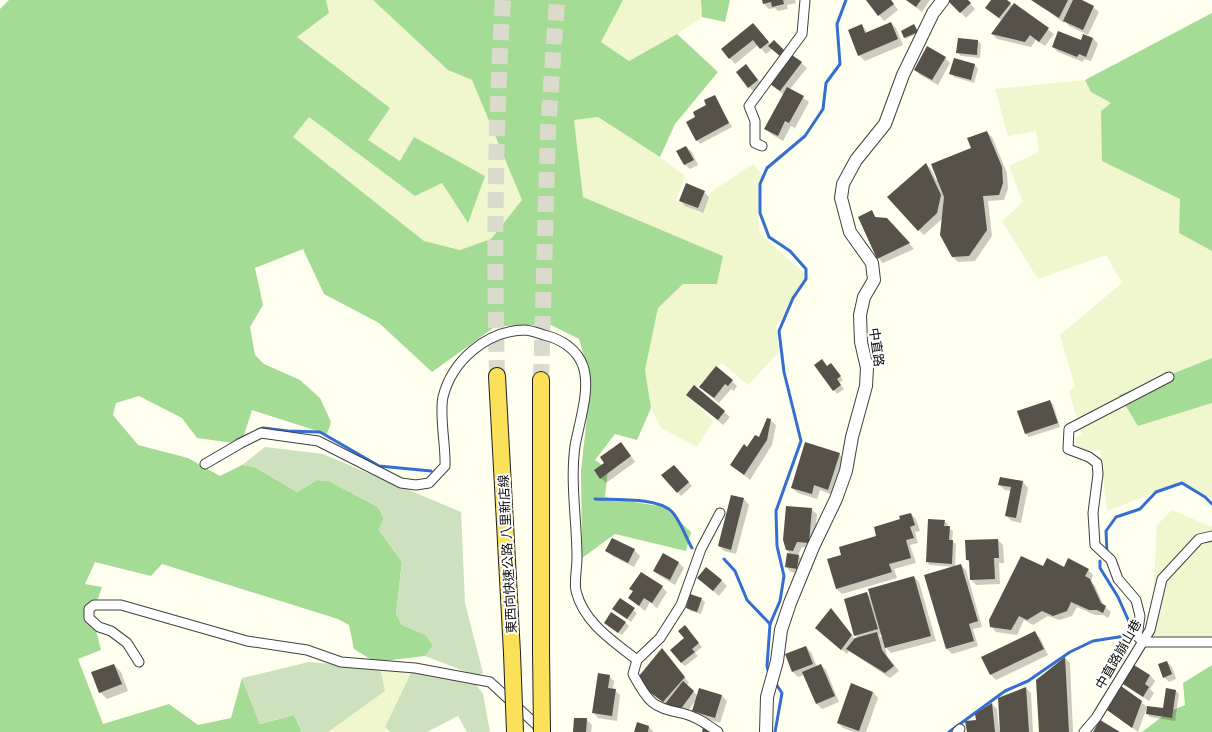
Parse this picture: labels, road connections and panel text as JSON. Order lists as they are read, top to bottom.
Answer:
{
  "streets": {
    "highway": ["東西向快速公路 八里新店線"],
    "street": ["中直路", "中直路崩山巷"]
  }
}
